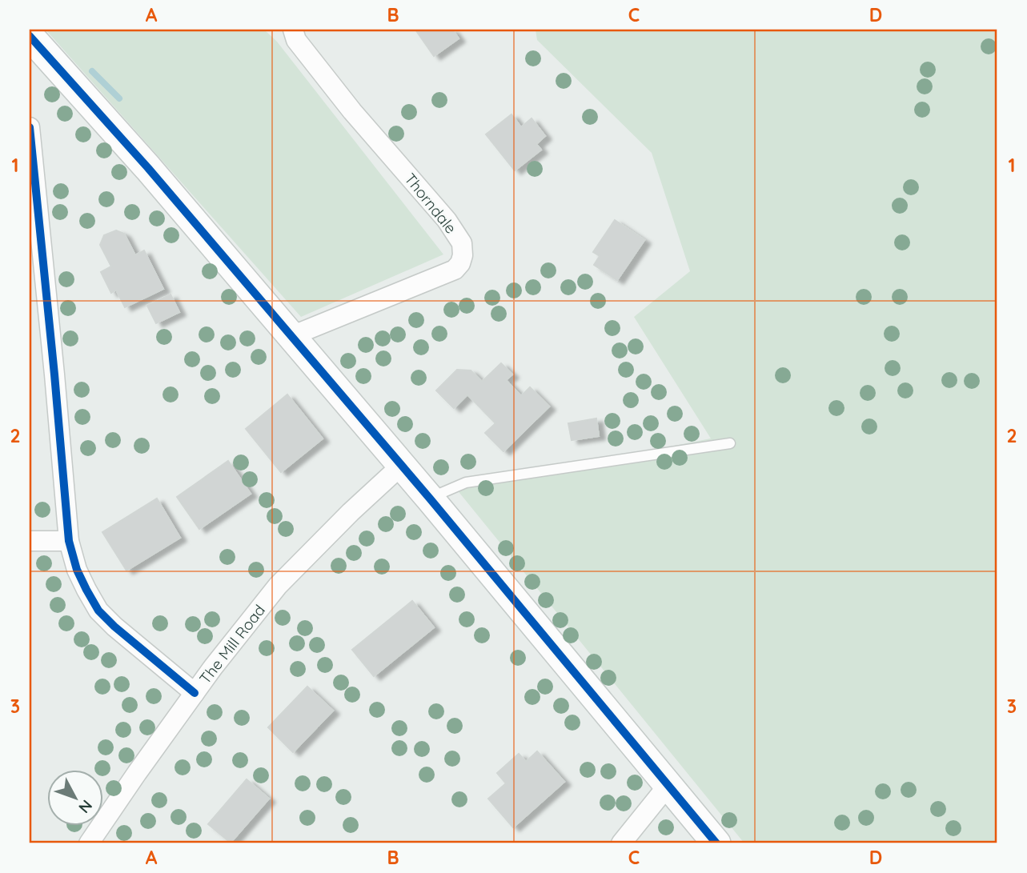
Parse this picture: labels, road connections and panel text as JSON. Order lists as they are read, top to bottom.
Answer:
{
  "streets": {
    "street": ["Thorndale", "The Mill Road"]
  },
  "north": "bottom right",
  "grid": {
    "columns": [
      "A",
      "B",
      "C",
      "D"
    ],
    "rows": ["1", "2", "3"]
  }
}
